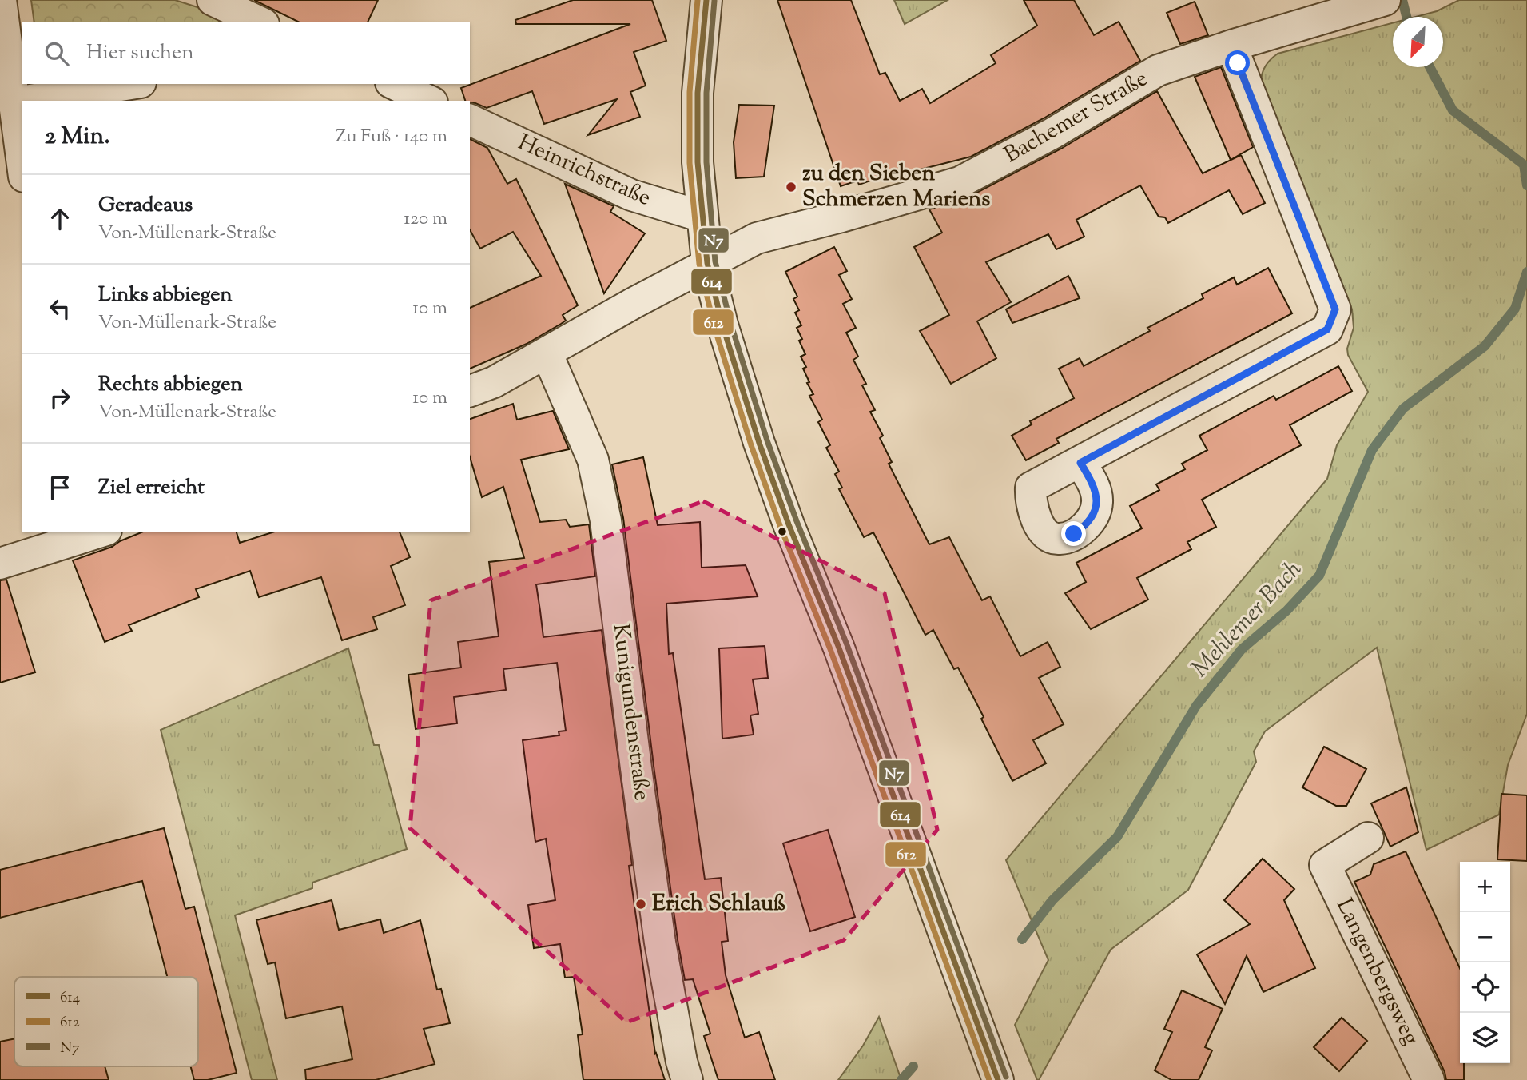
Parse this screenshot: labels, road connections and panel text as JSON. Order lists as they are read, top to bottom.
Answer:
{
  "streets": {
    "street": [
      "Bachemer Straße",
      "Heinrichstraße",
      "Kunigundenstraße",
      "Langenbergsweg"
    ]
  },
  "crossings": [
    ["Bachemer Straße", "Kunigundenstraße"]
  ],
  "water": ["Mehlemer Bach"],
  "places": ["zu den Sieben Schmerzen Mariens", "Erich Schlauß"],
  "lines": ["transit line 614", "transit line 612", "transit line N7"],
  "legend": ["614", "612", "N7"],
  "north": "bottom left",
  "page": {
    "search": "Hier suchen",
    "heading": ["2 Min.", "Zu Fuß · 140 m"],
    "list": [
      ["Geradeaus", "Von-Müllenark-Straße", "120 m"],
      ["Links abbiegen", "Von-Müllenark-Straße", "10 m"],
      ["Rechts abbiegen", "Von-Müllenark-Straße", "10 m"],
      "Ziel erreicht"
    ],
    "map_buttons": ["+", "−"]
  }
}
